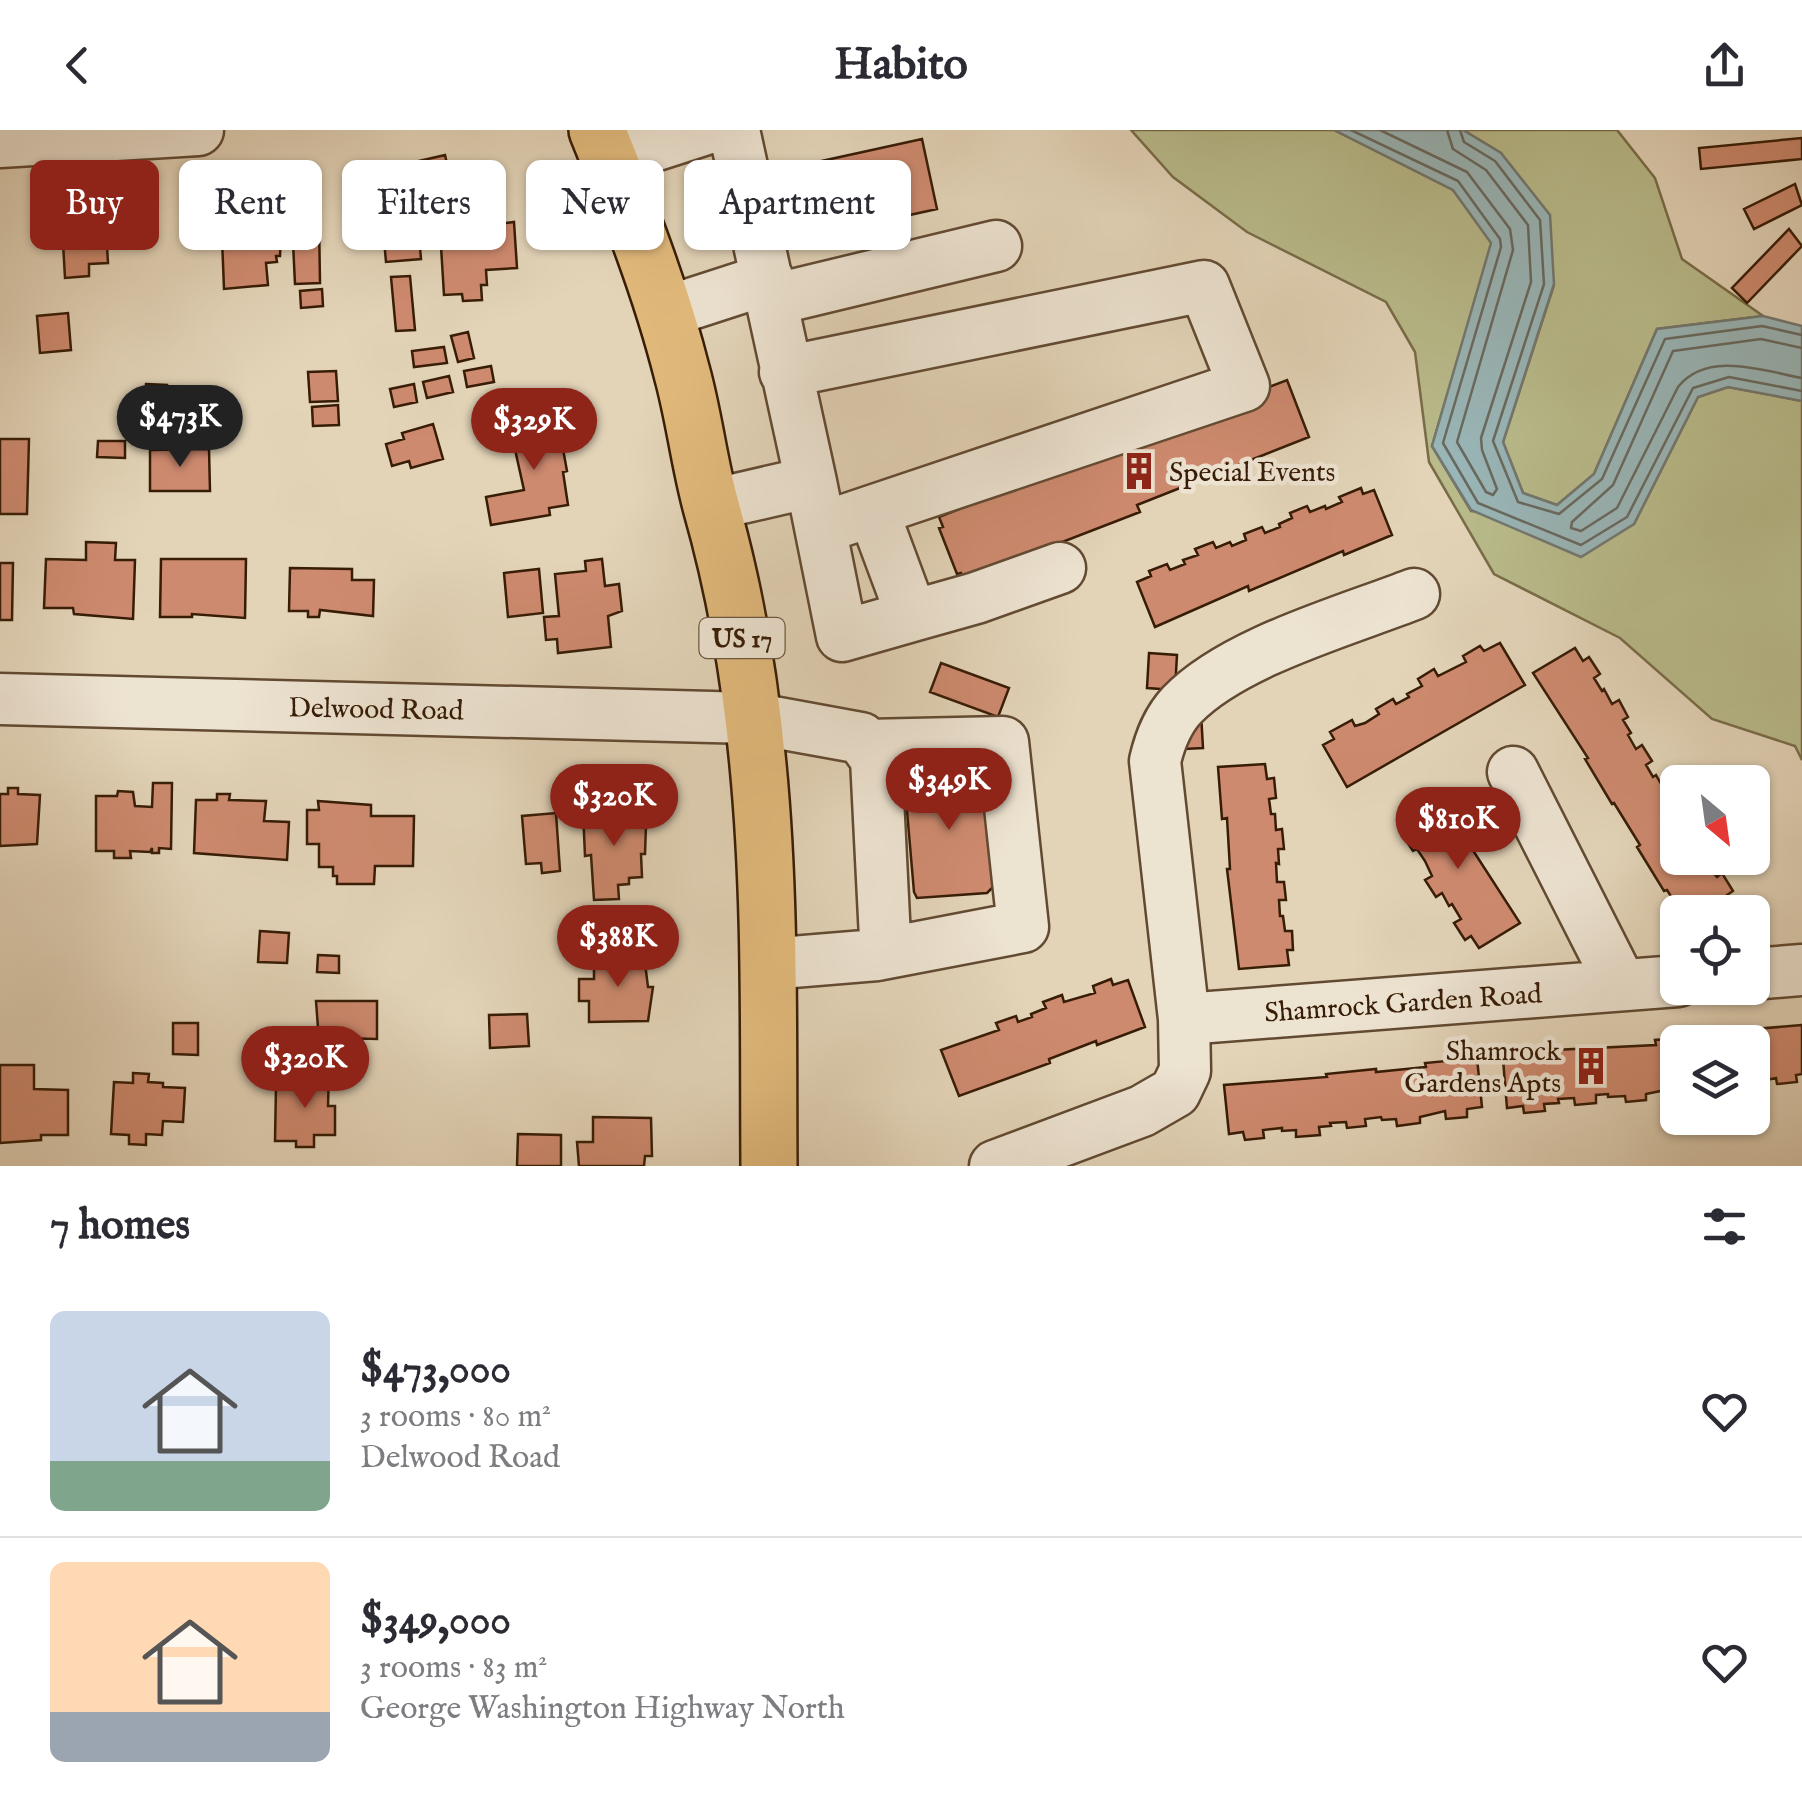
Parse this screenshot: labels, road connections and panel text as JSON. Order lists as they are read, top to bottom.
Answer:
{
  "streets": {
    "main road": ["US 17"],
    "street": ["Delwood Road", "Shamrock Garden Road"]
  },
  "crossings": [
    ["US 17", "Delwood Road"]
  ],
  "places": {
    "building": ["Special Events", "Shamrock Gardens Apts"]
  },
  "north": "bottom right",
  "page": {
    "header": "Habito",
    "chip": [
      "Buy",
      "Rent",
      "Filters",
      "New",
      "Apartment"
    ],
    "price": [
      "$473K",
      "$329K",
      "$349K",
      "$320K",
      "$810K",
      "$388K",
      "$320K"
    ],
    "heading": "7 homes",
    "list": [
      {
        "name": "$473,000",
        "note": "3 rooms · 80 m² · Delwood Road"
      },
      {
        "name": "$349,000",
        "note": "3 rooms · 83 m² · George Washington Highway North"
      }
    ]
  }
}
